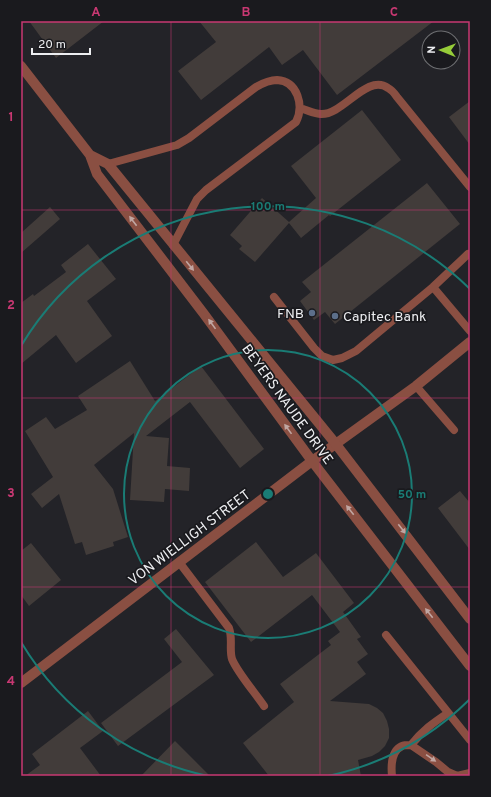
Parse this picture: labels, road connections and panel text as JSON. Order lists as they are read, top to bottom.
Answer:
{
  "streets": {
    "street": ["BEYERS NAUDE DRIVE", "VON WIELLIGH STREET"]
  },
  "crossings": [
    ["BEYERS NAUDE DRIVE", "VON WIELLIGH STREET"]
  ],
  "places": ["FNB", "Capitec Bank"],
  "scale_bar": "20 m",
  "north": "left",
  "grid": {
    "columns": ["A", "B", "C"],
    "rows": [
      "1",
      "2",
      "3",
      "4"
    ]
  },
  "rings": ["100 m", "50 m"]
}
